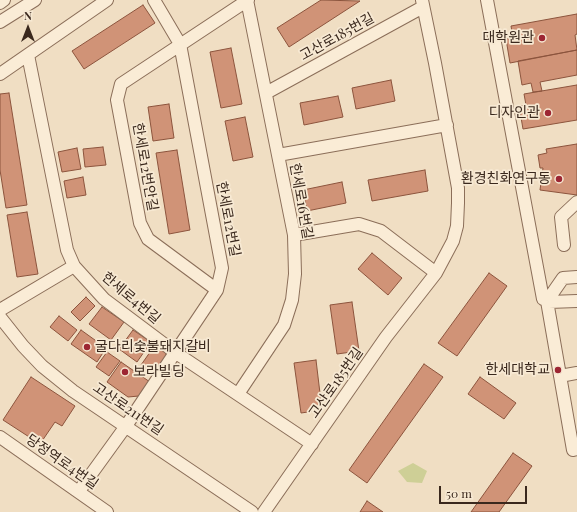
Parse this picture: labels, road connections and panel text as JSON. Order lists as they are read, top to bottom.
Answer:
{
  "streets": {
    "street": [
      "고산로185번길",
      "한세로12번안길",
      "한세로16번길",
      "한세로12번길",
      "한세로4번길",
      "고산로211번길",
      "당정역로4번길"
    ]
  },
  "crossings": [
    ["고산로185번길", "한세로16번길"],
    ["고산로185번길", "한세로4번길"],
    ["한세로12번안길", "한세로12번길"],
    ["한세로16번길", "한세로4번길"],
    ["한세로12번길", "한세로4번길"],
    ["한세로12번길", "고산로211번길"],
    ["한세로12번길", "당정역로4번길"]
  ],
  "places": [
    "대학원관",
    "디자인관",
    "환경친화연구동",
    "굴다리숯불돼지갈비",
    "한세대학교",
    "보라빌딩"
  ],
  "scale_bar": "50 m",
  "north": "top"
}
